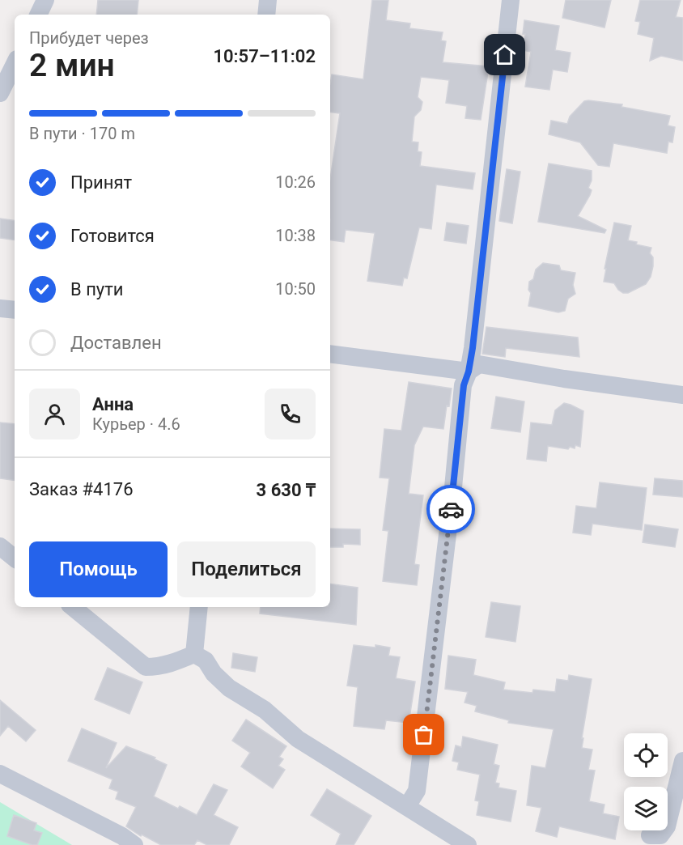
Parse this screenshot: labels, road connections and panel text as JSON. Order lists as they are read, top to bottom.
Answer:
{
  "page": {
    "heading": ["2 мин", "Прибудет через", "10:57–11:02"],
    "panel": [
      "Анна",
      "Курьер · 4.6",
      "Заказ #4176",
      "3 630 ₸"
    ],
    "bar": "В пути · 170 m",
    "list": [
      ["Принят", "10:26"],
      ["Готовится", "10:38"],
      ["В пути", "10:50"],
      "Доставлен"
    ],
    "buttons": ["Помощь", "Поделиться"]
  }
}
